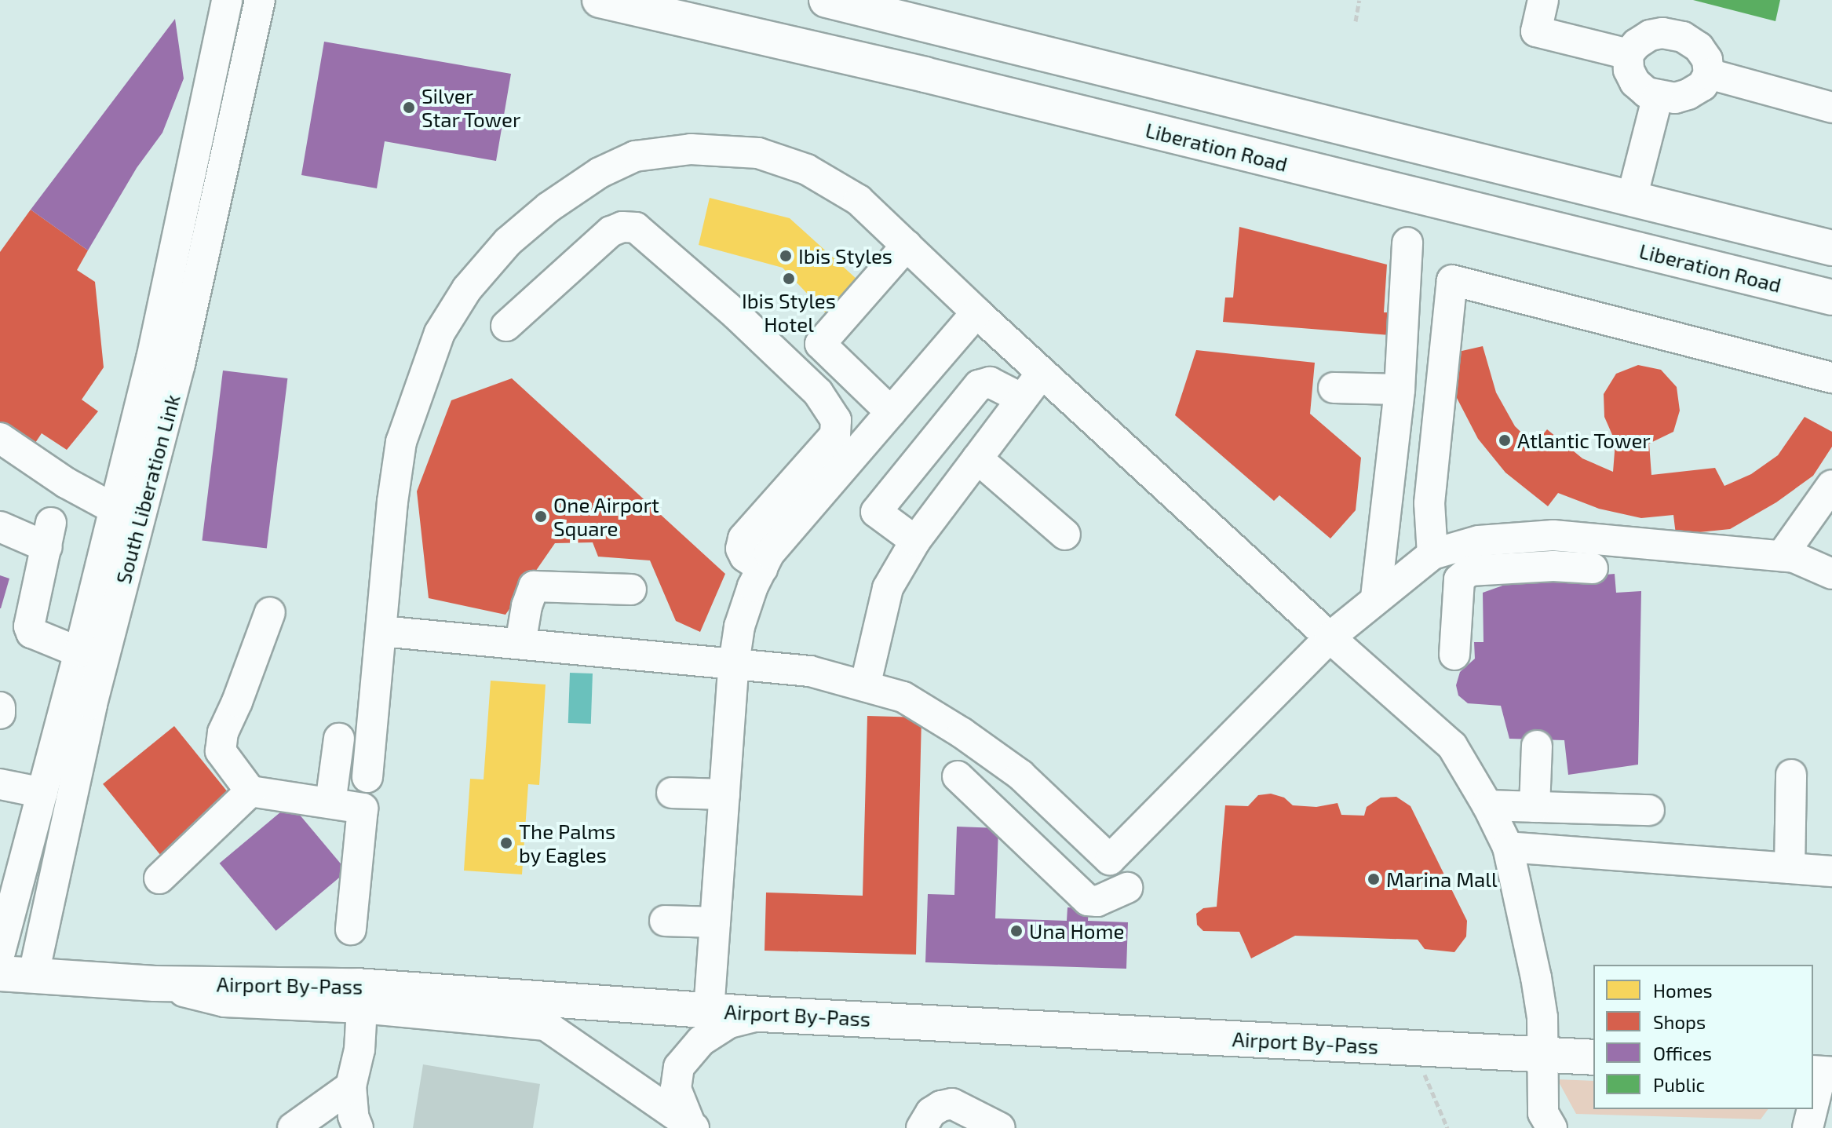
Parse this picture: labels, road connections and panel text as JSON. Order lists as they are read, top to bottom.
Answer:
{
  "streets": {
    "main road": ["Liberation Road", "Airport By-Pass"],
    "street": ["South Liberation Link"]
  },
  "crossings": [
    ["South Liberation Link", "Airport By-Pass"]
  ],
  "places": [
    "Silver Star Tower",
    "Ibis Styles",
    "Ibis Styles Hotel",
    "Atlantic Tower",
    "One Airport Square",
    "The Palms by Eagles",
    "Marina Mall",
    "Una Home"
  ],
  "legend": [
    "Homes",
    "Shops",
    "Offices",
    "Public"
  ]
}
